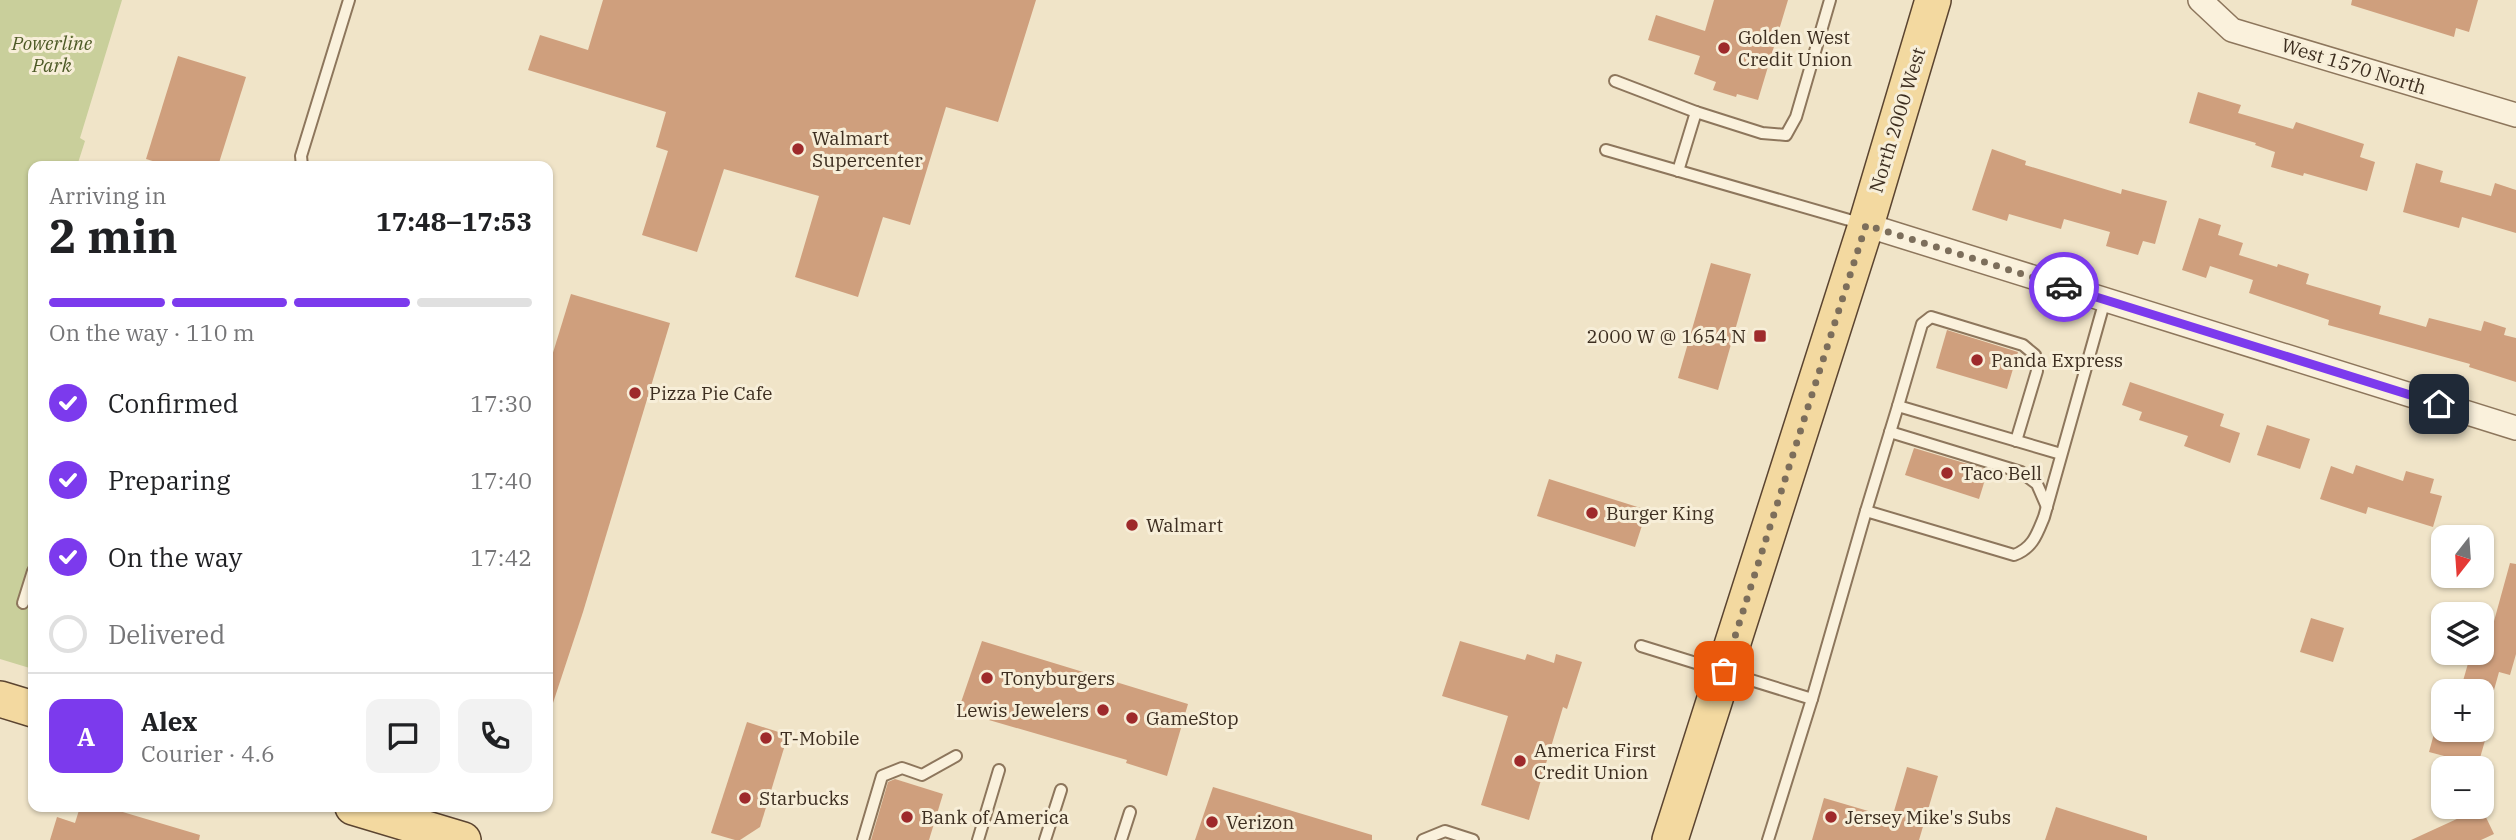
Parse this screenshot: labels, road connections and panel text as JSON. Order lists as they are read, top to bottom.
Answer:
{
  "streets": {
    "main road": ["North 2000 West"],
    "street": ["West 1570 North"]
  },
  "parks": ["Powerline Park"],
  "places": {
    "other": [
      "Golden West Credit Union",
      "Walmart Supercenter",
      "Panda Express",
      "Pizza Pie Cafe",
      "Taco Bell",
      "Burger King",
      "Walmart",
      "Tonyburgers",
      "Lewis Jewelers",
      "GameStop",
      "T-Mobile",
      "America First Credit Union",
      "Starbucks",
      "Bank of America",
      "Jersey Mike's Subs",
      "Verizon"
    ],
    "transit": ["2000 W @ 1654 N"]
  },
  "north": "bottom",
  "page": {
    "heading": ["2 min", "Arriving in", "17:48–17:53"],
    "panel": ["Alex", "Courier · 4.6"],
    "bar": "On the way · 110 m",
    "list": [
      ["Confirmed", "17:30"],
      ["Preparing", "17:40"],
      ["On the way", "17:42"],
      "Delivered"
    ],
    "map_buttons": ["+", "−"],
    "round": "A"
  }
}
